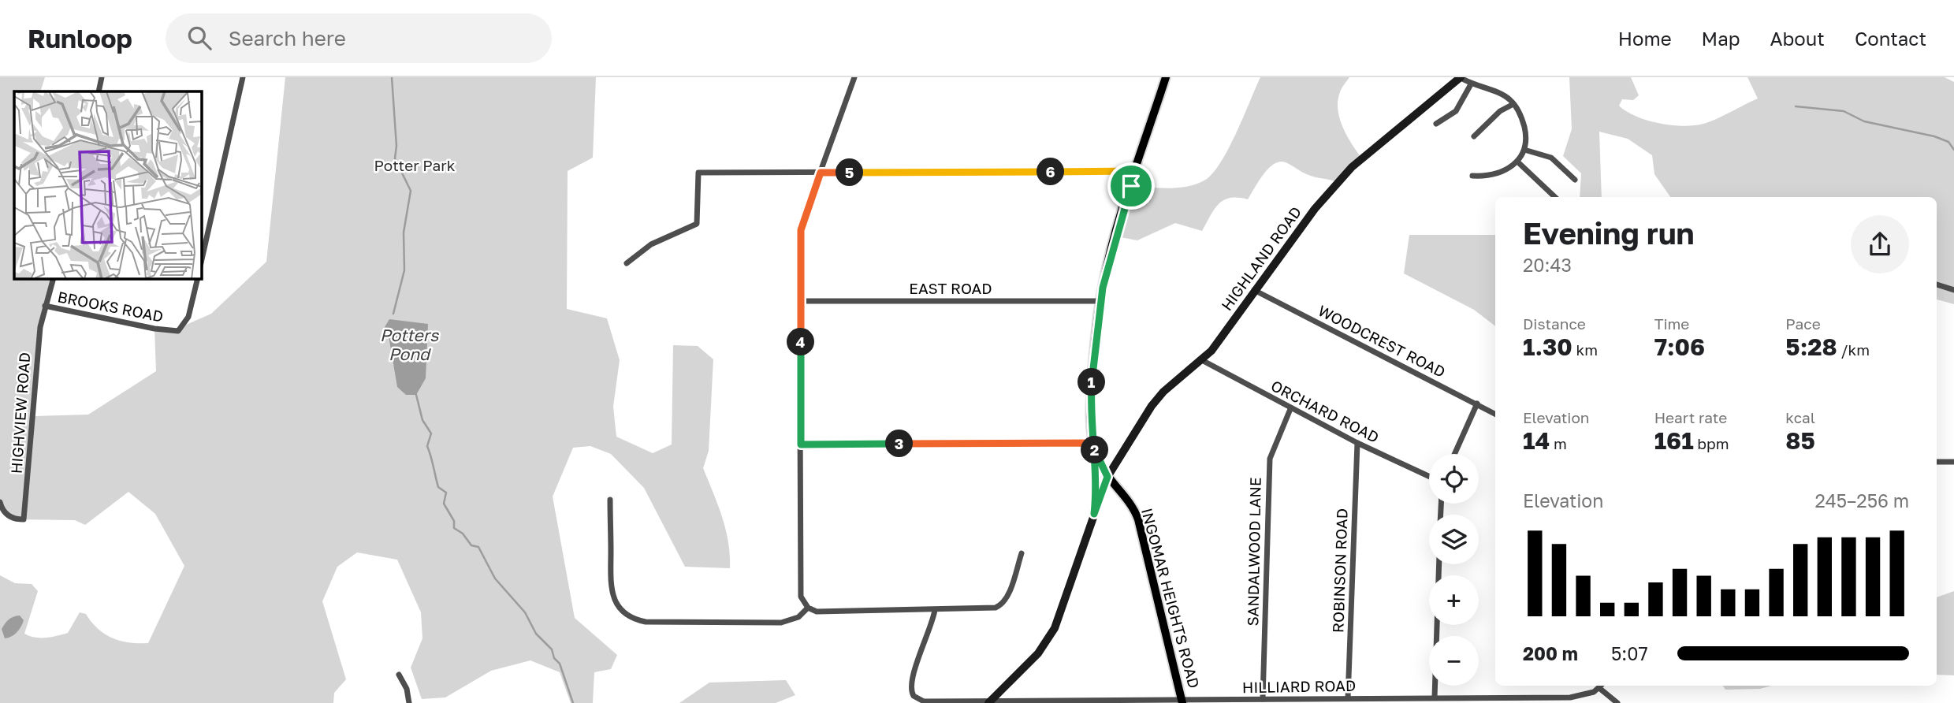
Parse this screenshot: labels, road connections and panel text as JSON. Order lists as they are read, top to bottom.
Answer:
{
  "streets": {
    "main road": ["INGOMAR HEIGHTS ROAD"],
    "street": [
      "HIGHLAND ROAD",
      "EAST ROAD",
      "BROOKS ROAD",
      "WOODCREST ROAD",
      "ORCHARD ROAD",
      "HIGHVIEW ROAD",
      "SANDALWOOD LANE",
      "ROBINSON ROAD",
      "HILLIARD ROAD"
    ]
  },
  "crossings": [
    ["HIGHLAND ROAD", "WOODCREST ROAD"],
    ["HIGHLAND ROAD", "ORCHARD ROAD"],
    ["HIGHLAND ROAD", "INGOMAR HEIGHTS ROAD"],
    ["HIGHLAND ROAD", "HILLIARD ROAD"],
    ["BROOKS ROAD", "HIGHVIEW ROAD"],
    ["ORCHARD ROAD", "SANDALWOOD LANE"],
    ["ORCHARD ROAD", "ROBINSON ROAD"],
    ["SANDALWOOD LANE", "HILLIARD ROAD"],
    ["ROBINSON ROAD", "HILLIARD ROAD"],
    ["INGOMAR HEIGHTS ROAD", "HILLIARD ROAD"]
  ],
  "water": ["Potters Pond"],
  "parks": ["Potter Park"],
  "page": {
    "header": "Runloop",
    "search": "Search here",
    "nav": [
      "Home",
      "Map",
      "About",
      "Contact"
    ],
    "pins": [
      "6",
      "5",
      "4",
      "1",
      "3",
      "2"
    ],
    "heading": ["Evening run", "20:43"],
    "stats": [
      ["Distance", "1.30 km"],
      ["Time", "7:06"],
      ["Pace", "5:28 /km"],
      ["Elevation", "14 m"],
      ["Heart rate", "161 bpm"],
      ["kcal", "85"]
    ],
    "map_buttons": ["+", "−"],
    "chart": ["Elevation", "245–256 m"],
    "list": [
      {
        "name": "200 m",
        "note": "5:07"
      }
    ]
  }
}
